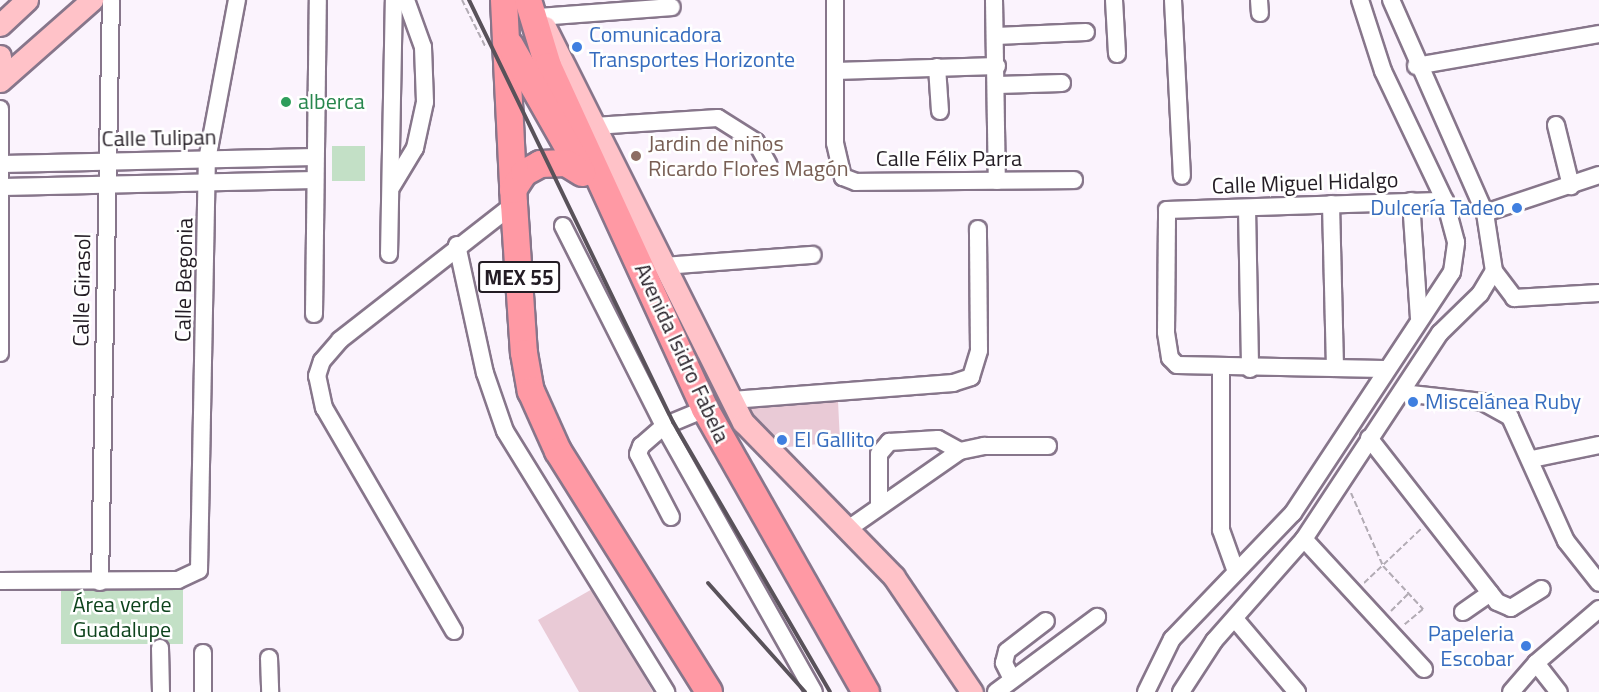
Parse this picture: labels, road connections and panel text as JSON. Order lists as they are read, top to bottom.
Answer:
{
  "streets": {
    "highway": ["MEX 55", "Avenida Isidro Fabela"],
    "street": [
      "Calle Tulipan",
      "Calle Félix Parra",
      "Calle Miguel Hidalgo",
      "Calle Begonia",
      "Calle Girasol"
    ]
  },
  "crossings": [
    ["Calle Tulipan", "Calle Begonia"],
    ["Calle Tulipan", "Calle Girasol"],
    ["Calle Begonia", "Calle Girasol"]
  ],
  "parks": ["Área verde Guadalupe"],
  "places": [
    "Comunicadora Transportes Horizonte",
    "alberca",
    "Jardin de niños Ricardo Flores Magón",
    "Dulcería Tadeo",
    "Miscelánea Ruby",
    "El Gallito",
    "Papeleria Escobar"
  ]
}
